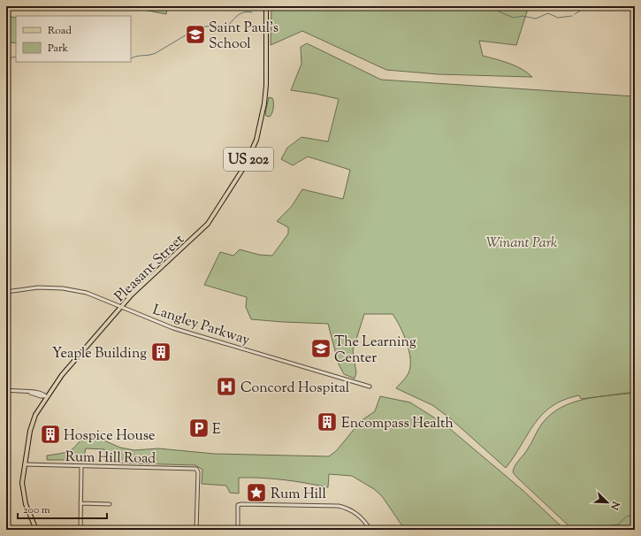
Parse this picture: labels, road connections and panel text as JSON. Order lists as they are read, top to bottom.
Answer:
{
  "streets": {
    "main road": ["US 202", "Pleasant Street"],
    "street": ["Langley Parkway", "Rum Hill Road"]
  },
  "crossings": [
    ["Pleasant Street", "Langley Parkway"],
    ["Pleasant Street", "Rum Hill Road"]
  ],
  "parks": ["Winant Park"],
  "places": {
    "school or university": ["Saint Paul's School", "The Learning Center"],
    "building": ["Yeaple Building", "Encompass Health", "Hospice House"],
    "hospital": ["Concord Hospital"],
    "parking": ["E"],
    "place": ["Rum Hill"]
  },
  "legend": ["Road", "Park"],
  "scale_bar": "200 m",
  "north": "bottom right"
}
